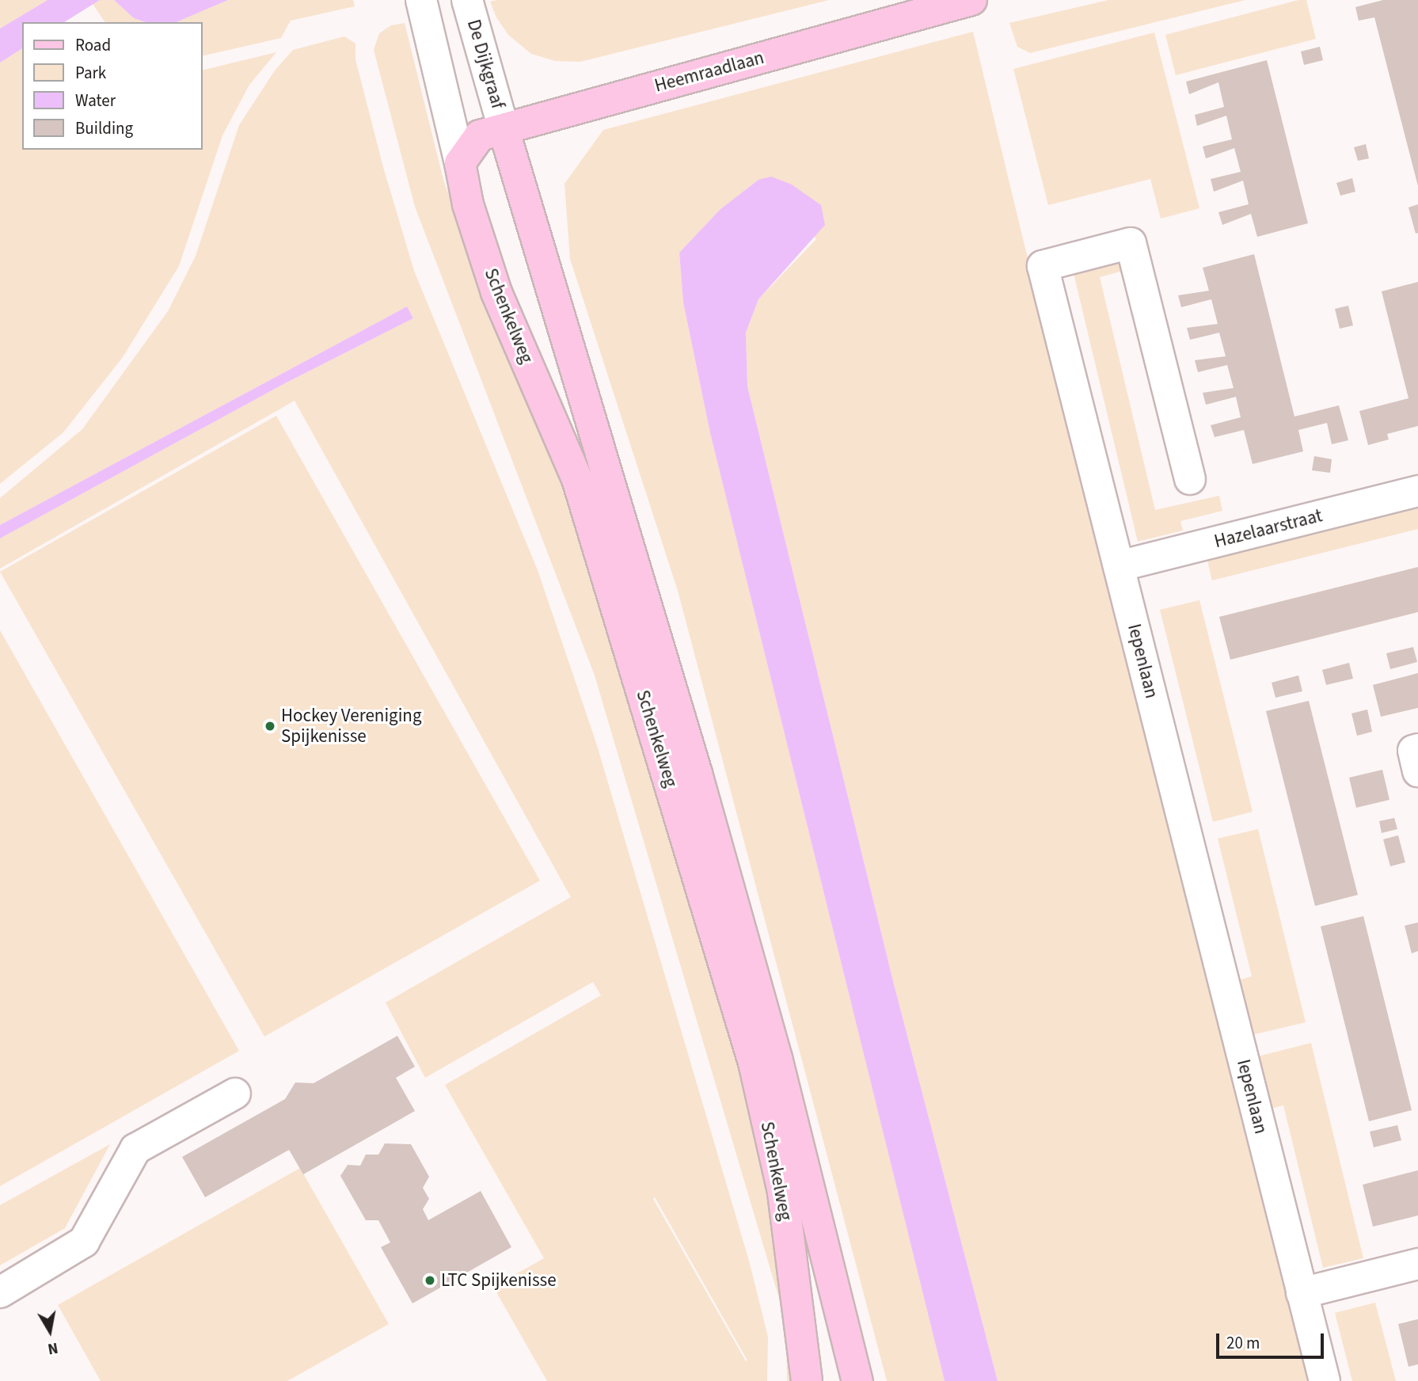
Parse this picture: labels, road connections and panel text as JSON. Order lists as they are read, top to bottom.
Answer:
{
  "streets": {
    "main road": ["Heemraadlaan", "Schenkelweg"],
    "street": ["De Dijkgraaf", "Hazelaarstraat", "Iepenlaan"]
  },
  "crossings": [
    ["De Dijkgraaf", "Heemraadlaan"],
    ["De Dijkgraaf", "Schenkelweg"],
    ["Heemraadlaan", "Schenkelweg"],
    ["Hazelaarstraat", "Iepenlaan"]
  ],
  "places": ["Hockey Vereniging Spijkenisse", "LTC Spijkenisse"],
  "legend": [
    "Road",
    "Park",
    "Water",
    "Building"
  ],
  "scale_bar": "20 m",
  "north": "bottom"
}
